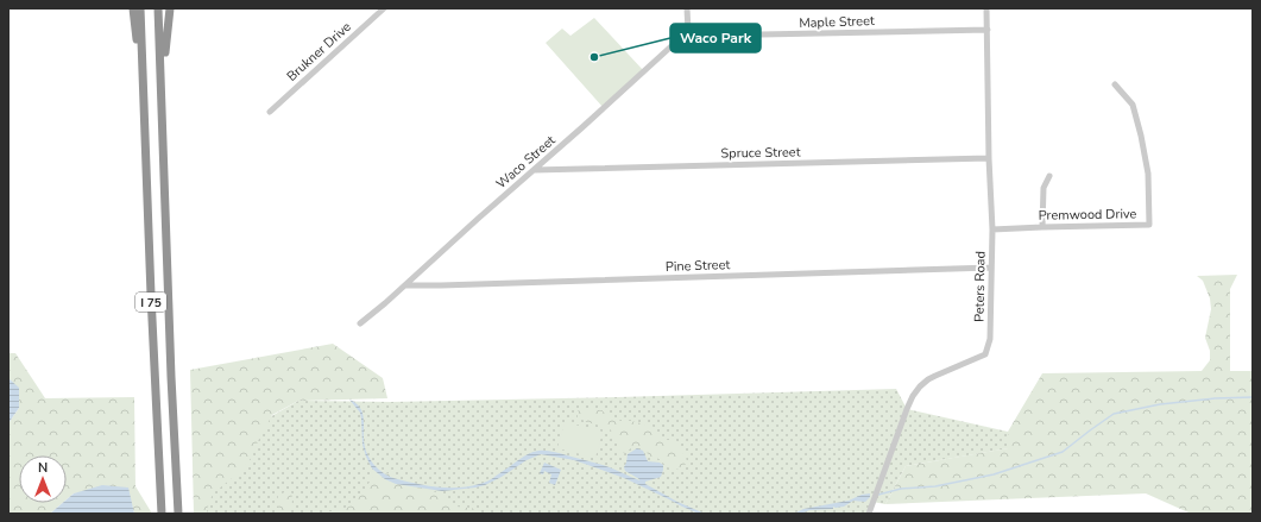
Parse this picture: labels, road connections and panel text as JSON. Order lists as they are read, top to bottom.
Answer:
{
  "streets": {
    "highway": ["I 75"],
    "street": [
      "Maple Street",
      "Brukner Drive",
      "Spruce Street",
      "Waco Street",
      "Premwood Drive",
      "Pine Street",
      "Peters Road"
    ]
  },
  "crossings": [
    ["Maple Street", "Waco Street"],
    ["Maple Street", "Peters Road"],
    ["Spruce Street", "Waco Street"],
    ["Spruce Street", "Peters Road"],
    ["Waco Street", "Pine Street"],
    ["Premwood Drive", "Peters Road"],
    ["Pine Street", "Peters Road"]
  ],
  "places": ["Waco Park"],
  "north": "top"
}
